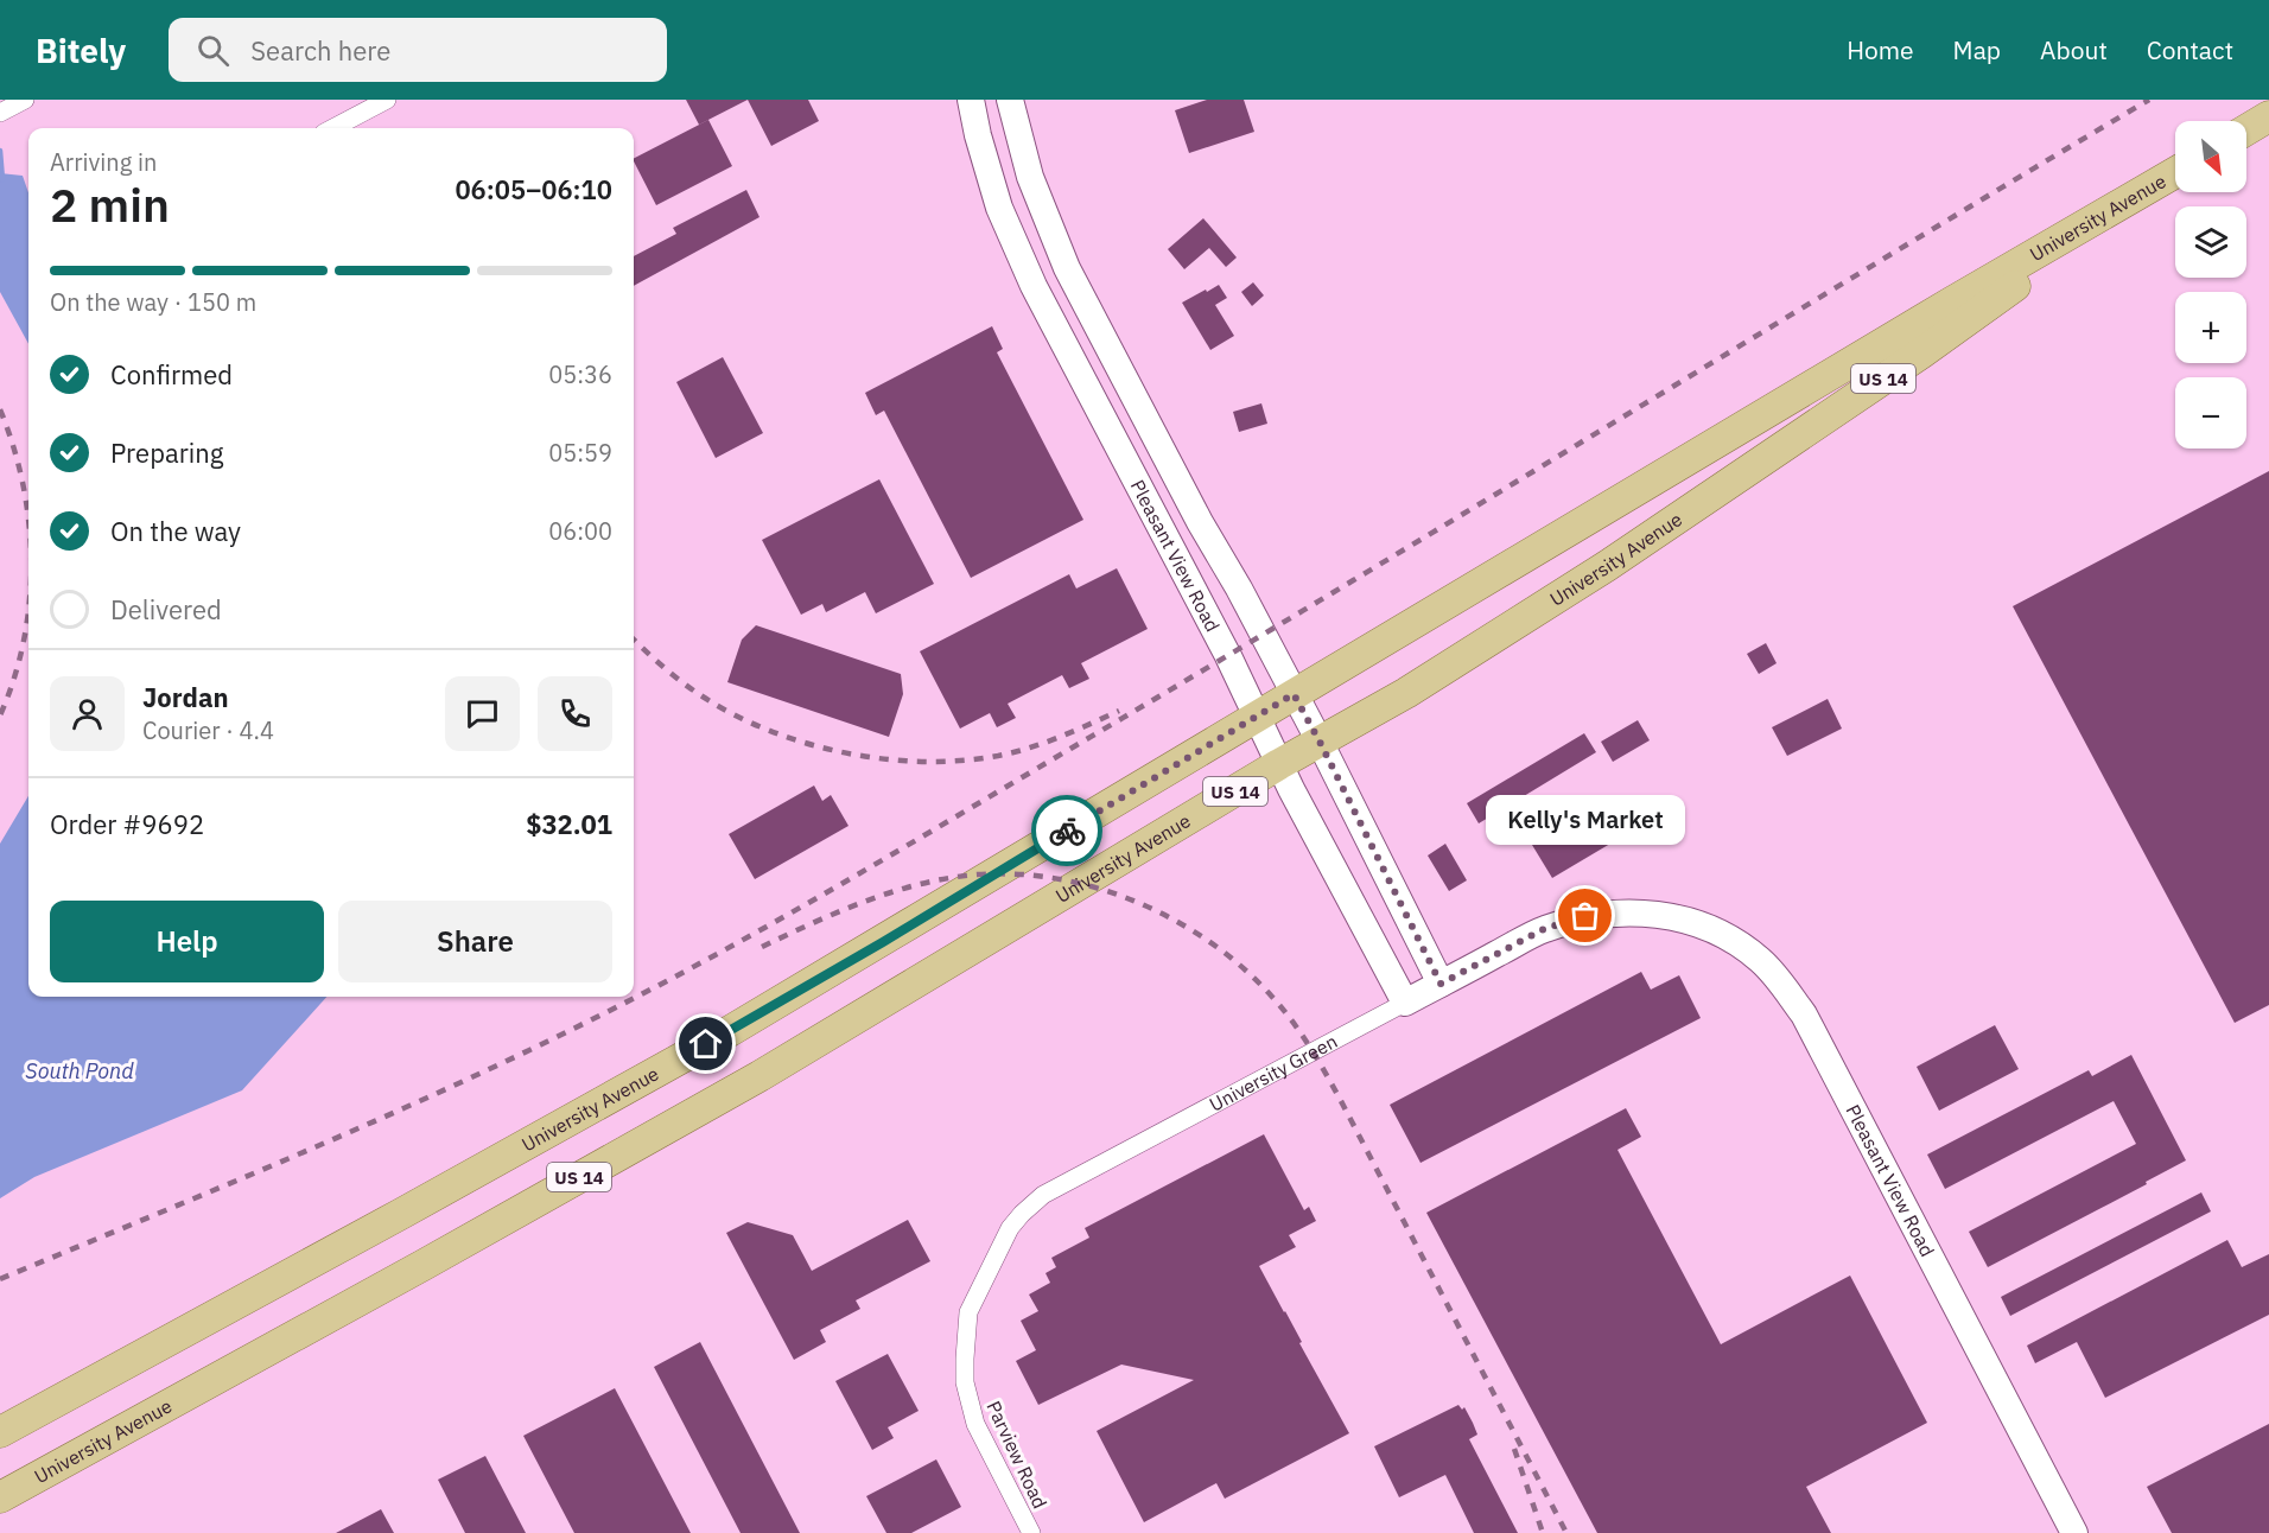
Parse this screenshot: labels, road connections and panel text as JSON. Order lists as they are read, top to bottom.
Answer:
{
  "streets": {
    "main road": ["University Avenue", "US 14"],
    "street": ["Pleasant View Road", "University Green", "Parview Road"]
  },
  "crossings": [
    ["University Avenue", "US 14"],
    ["University Avenue", "Pleasant View Road"],
    ["Pleasant View Road", "University Green"],
    ["University Green", "Parview Road"]
  ],
  "water": ["South Pond"],
  "places": ["Kelly's Market"],
  "north": "bottom right",
  "page": {
    "header": "Bitely",
    "search": "Search here",
    "nav": [
      "Home",
      "Map",
      "About",
      "Contact"
    ],
    "map_buttons": ["+", "−"],
    "heading": ["2 min", "Arriving in", "06:05–06:10"],
    "panel": [
      "Jordan",
      "Courier · 4.4",
      "Order #9692",
      "$32.01"
    ],
    "bar": "On the way · 150 m",
    "list": [
      ["Confirmed", "05:36"],
      ["Preparing", "05:59"],
      ["On the way", "06:00"],
      "Delivered"
    ],
    "bubble": "Kelly's Market",
    "buttons": ["Help", "Share"]
  }
}
